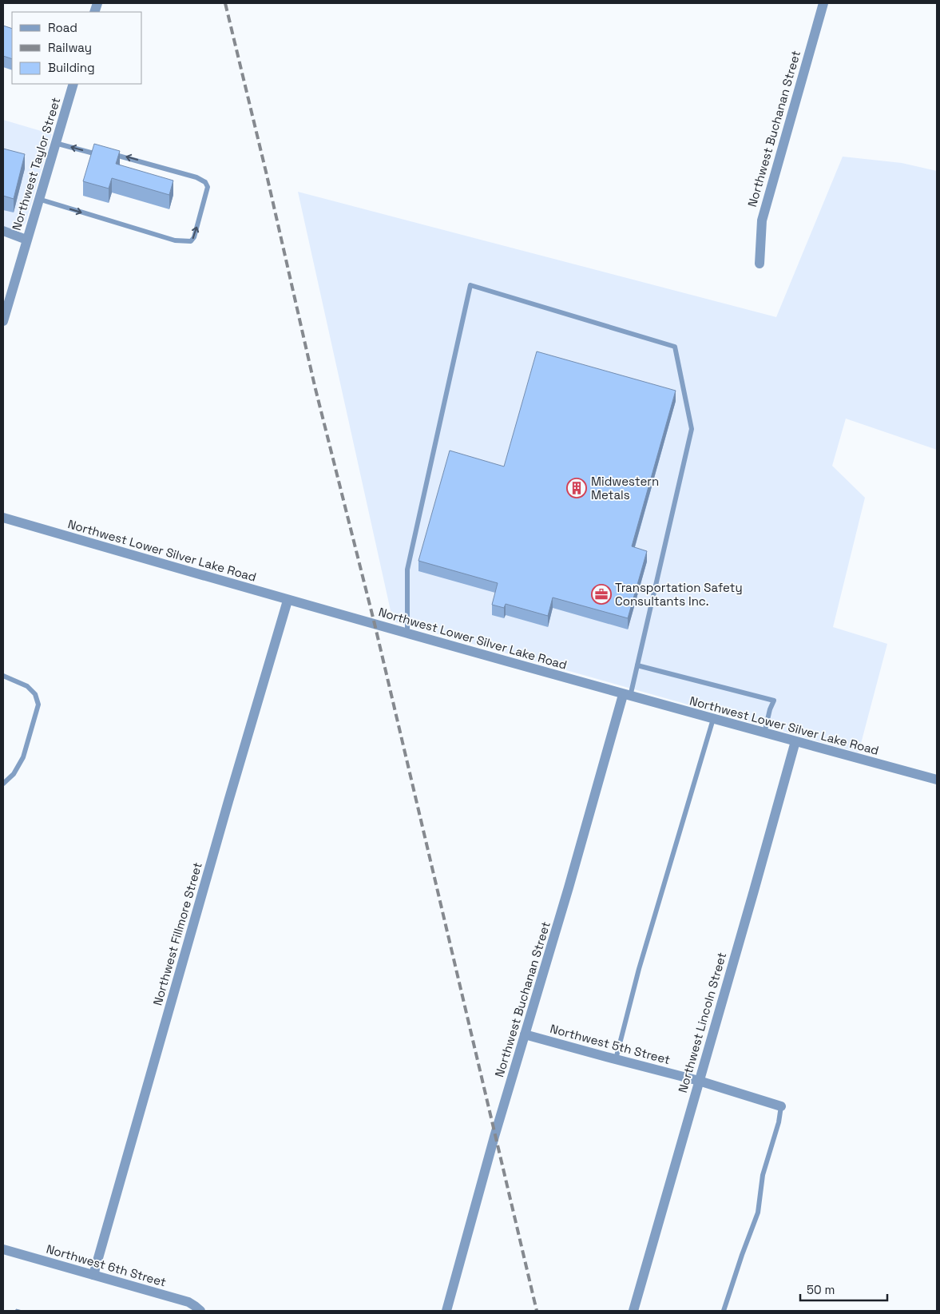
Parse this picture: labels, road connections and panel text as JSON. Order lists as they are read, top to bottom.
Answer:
{
  "streets": {
    "street": [
      "Northwest Buchanan Street",
      "Northwest Taylor Street",
      "Northwest Lower Silver Lake Road",
      "Northwest Fillmore Street",
      "Northwest Lincoln Street",
      "Northwest 5th Street",
      "Northwest 6th Street"
    ]
  },
  "crossings": [
    ["Northwest Buchanan Street", "Northwest Lower Silver Lake Road"],
    ["Northwest Buchanan Street", "Northwest 5th Street"],
    ["Northwest Lower Silver Lake Road", "Northwest Fillmore Street"],
    ["Northwest Lower Silver Lake Road", "Northwest Lincoln Street"],
    ["Northwest Fillmore Street", "Northwest 6th Street"],
    ["Northwest Lincoln Street", "Northwest 5th Street"]
  ],
  "places": {
    "building": ["Midwestern Metals"],
    "office": ["Transportation Safety Consultants Inc."]
  },
  "legend": ["Road", "Railway", "Building"],
  "scale_bar": "50 m"
}
